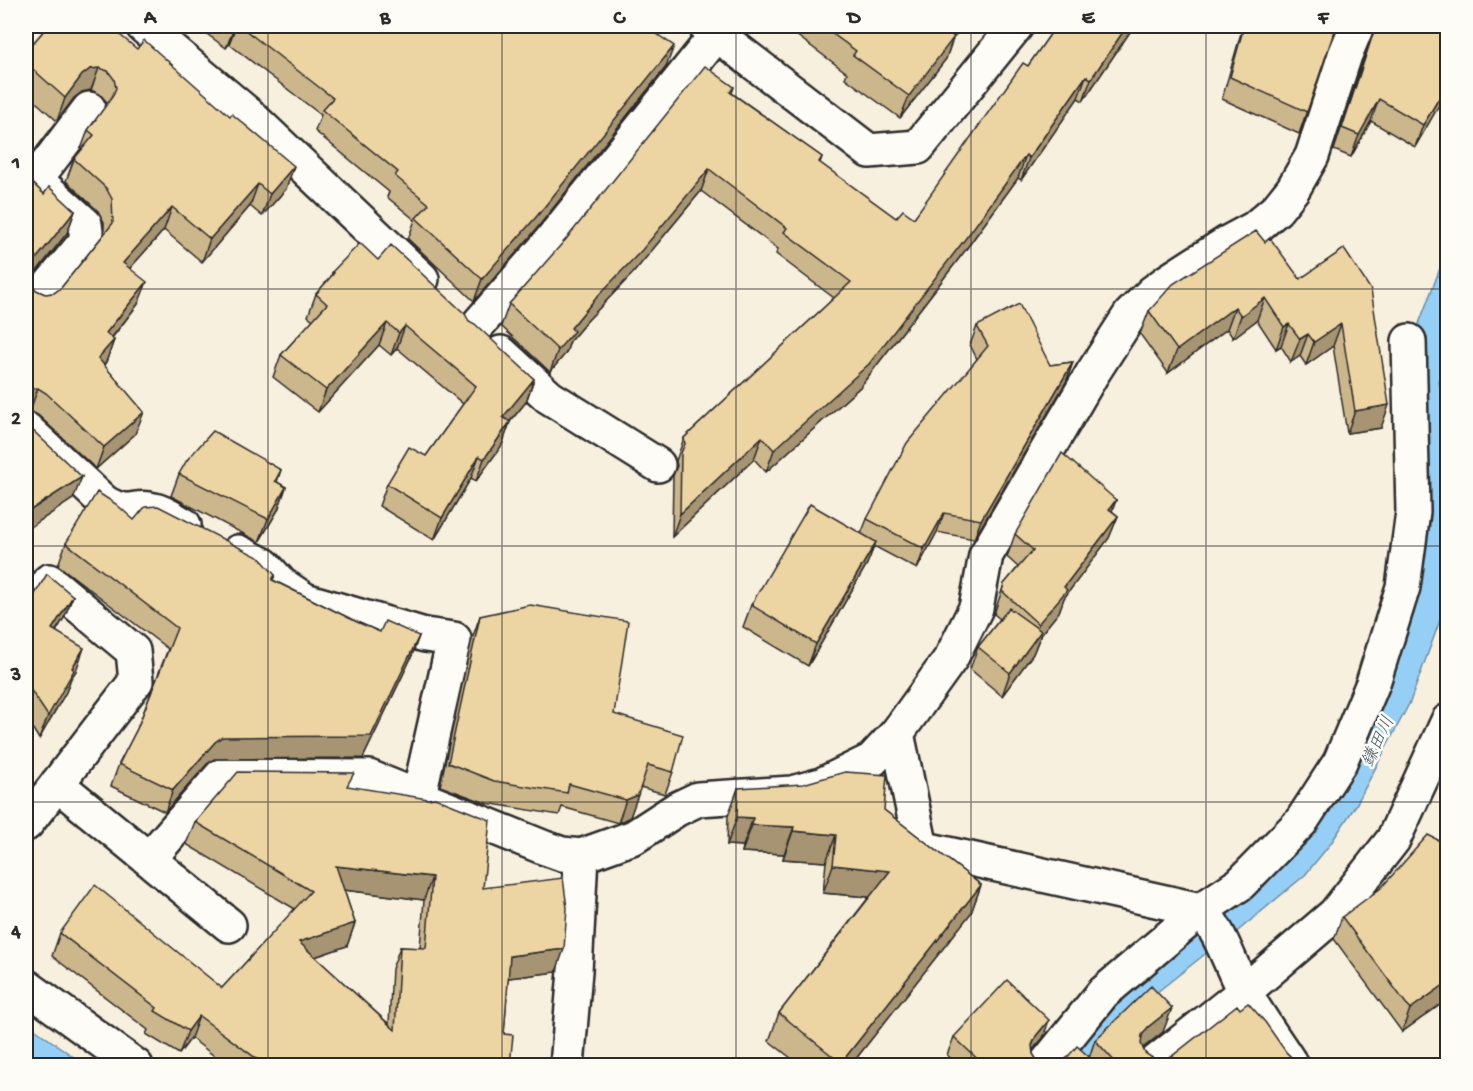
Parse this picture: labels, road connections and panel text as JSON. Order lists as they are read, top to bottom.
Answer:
{
  "water": ["鎌田川"],
  "grid": {
    "columns": [
      "A",
      "B",
      "C",
      "D",
      "E",
      "F"
    ],
    "rows": [
      "1",
      "2",
      "3",
      "4"
    ]
  }
}
